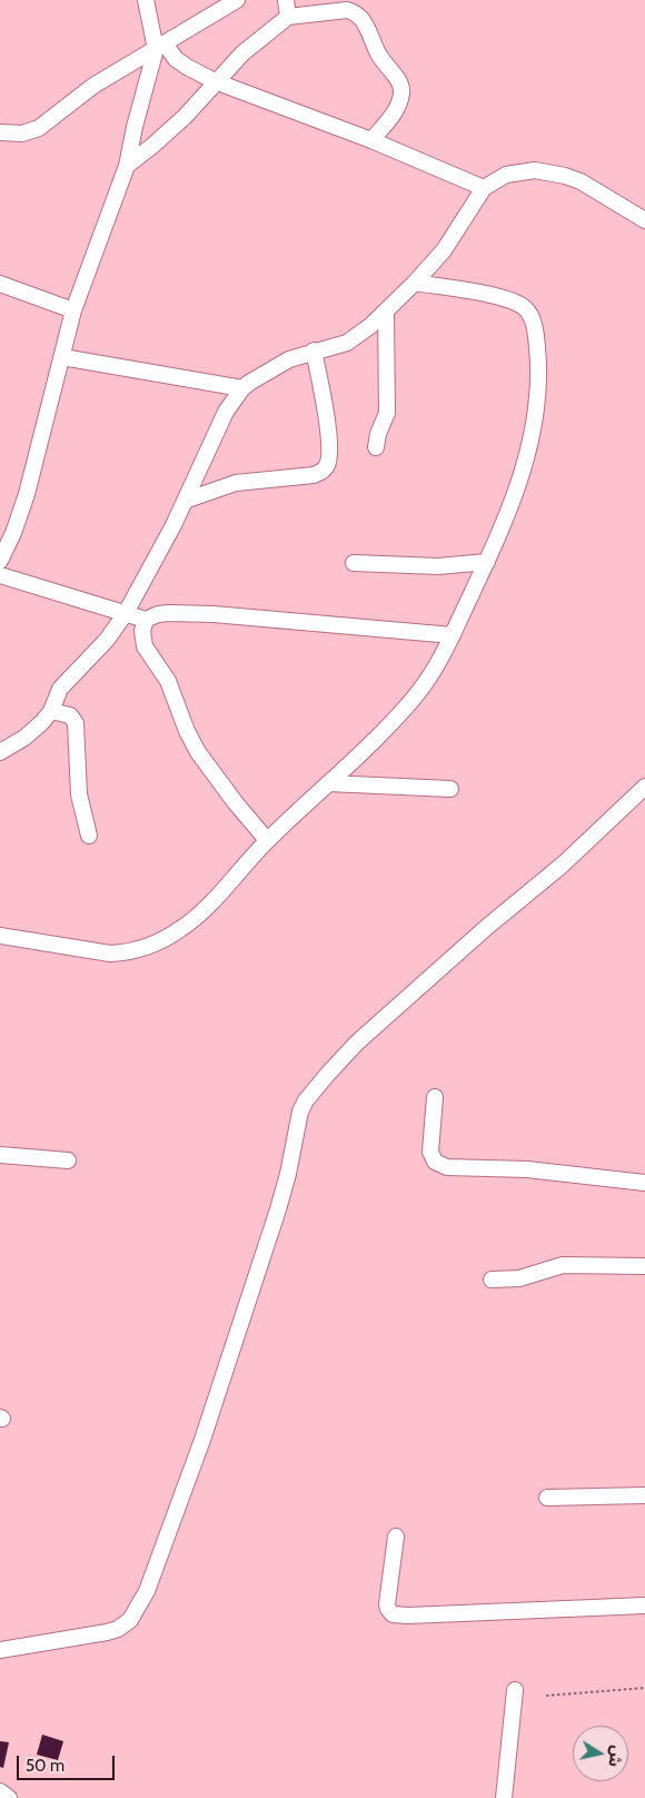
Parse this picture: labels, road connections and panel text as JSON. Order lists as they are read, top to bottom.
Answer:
{
  "scale_bar": "50 m",
  "north": "right"
}
